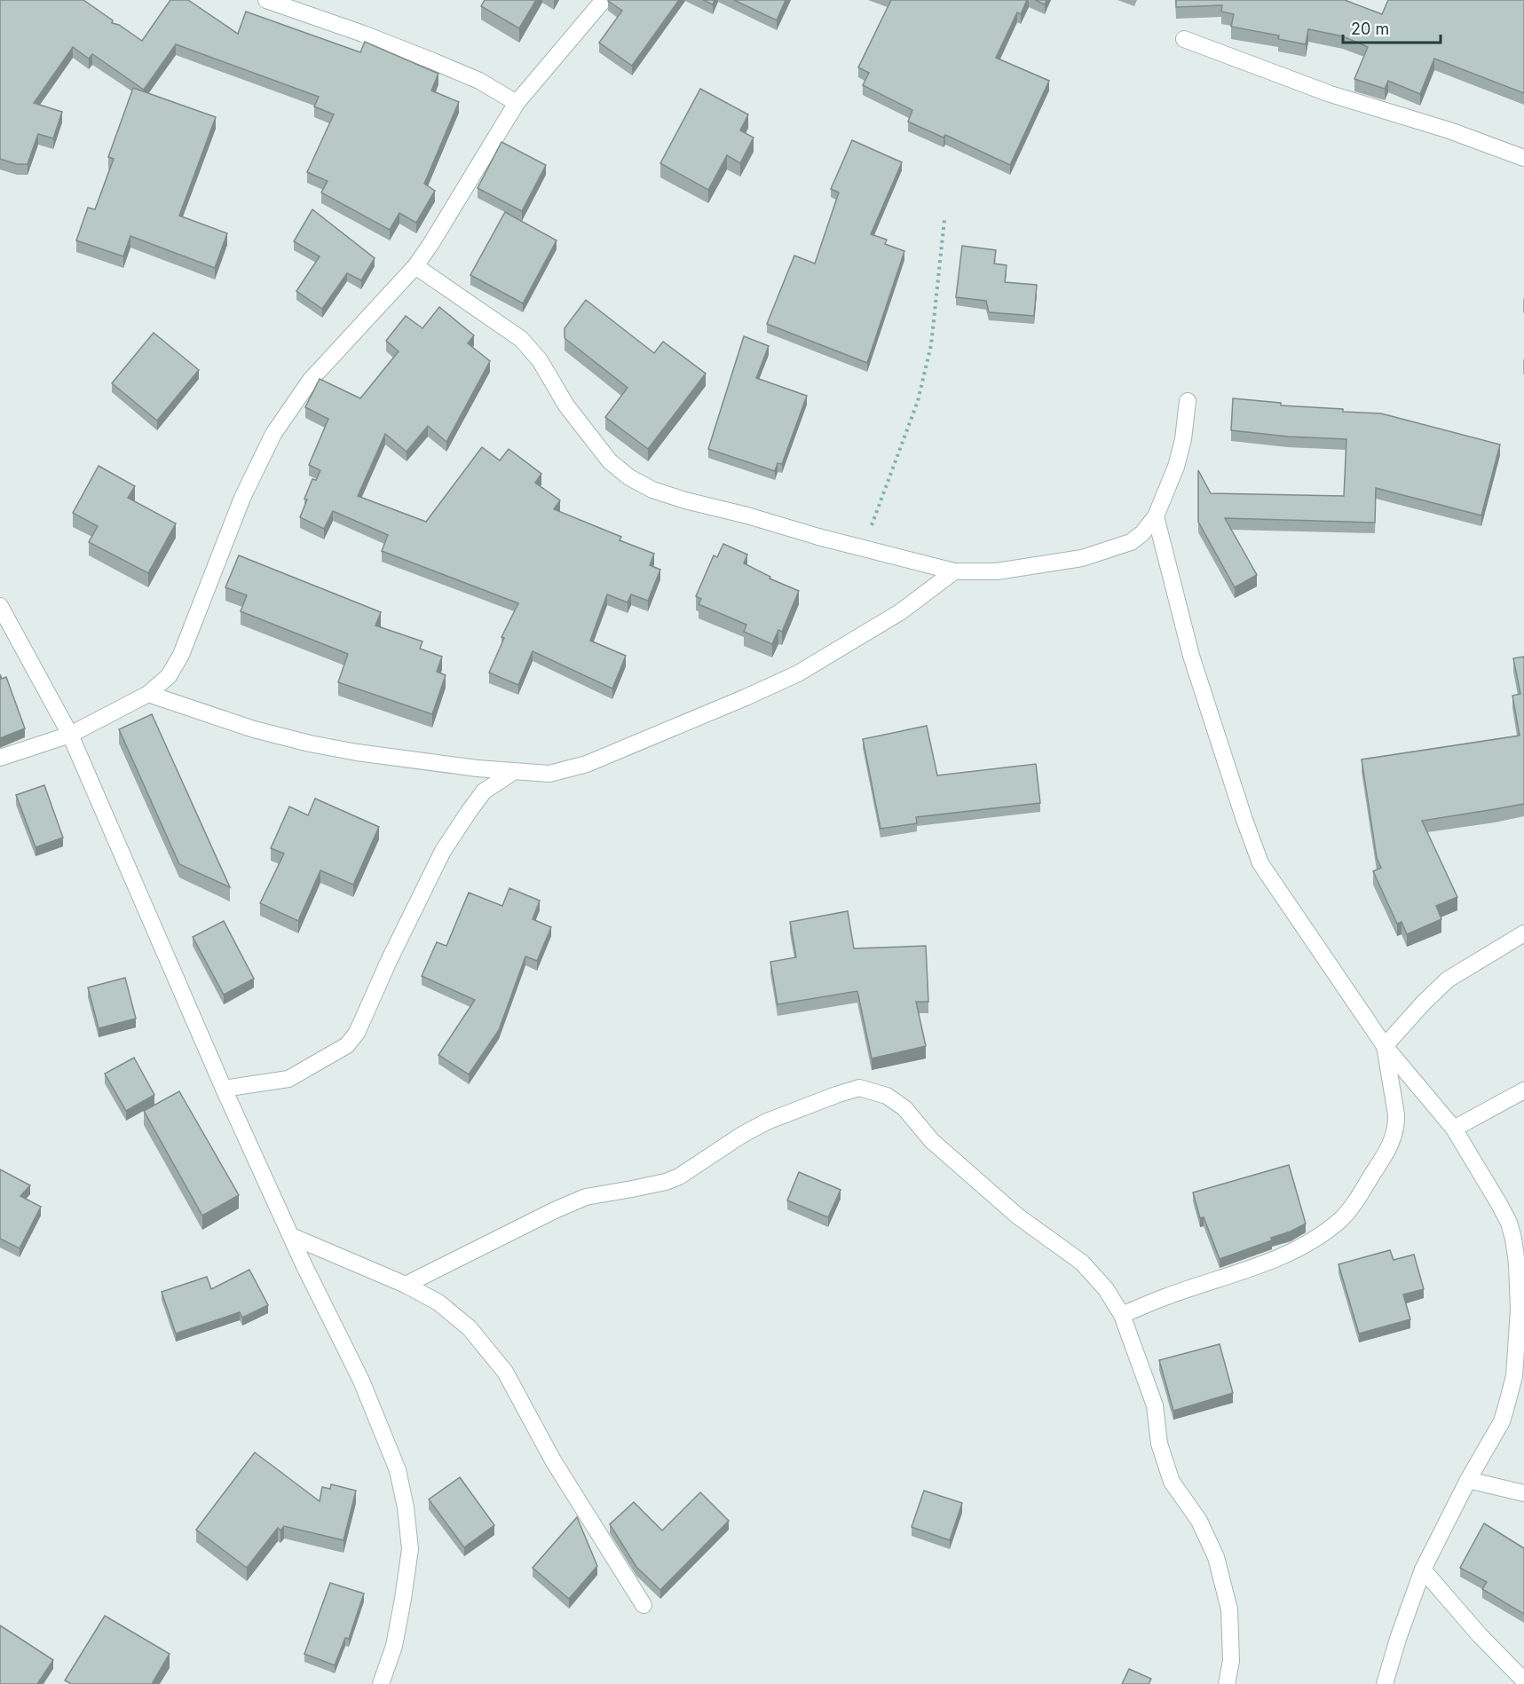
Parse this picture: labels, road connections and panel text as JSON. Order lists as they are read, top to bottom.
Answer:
{
  "scale_bar": "20 m"
}
